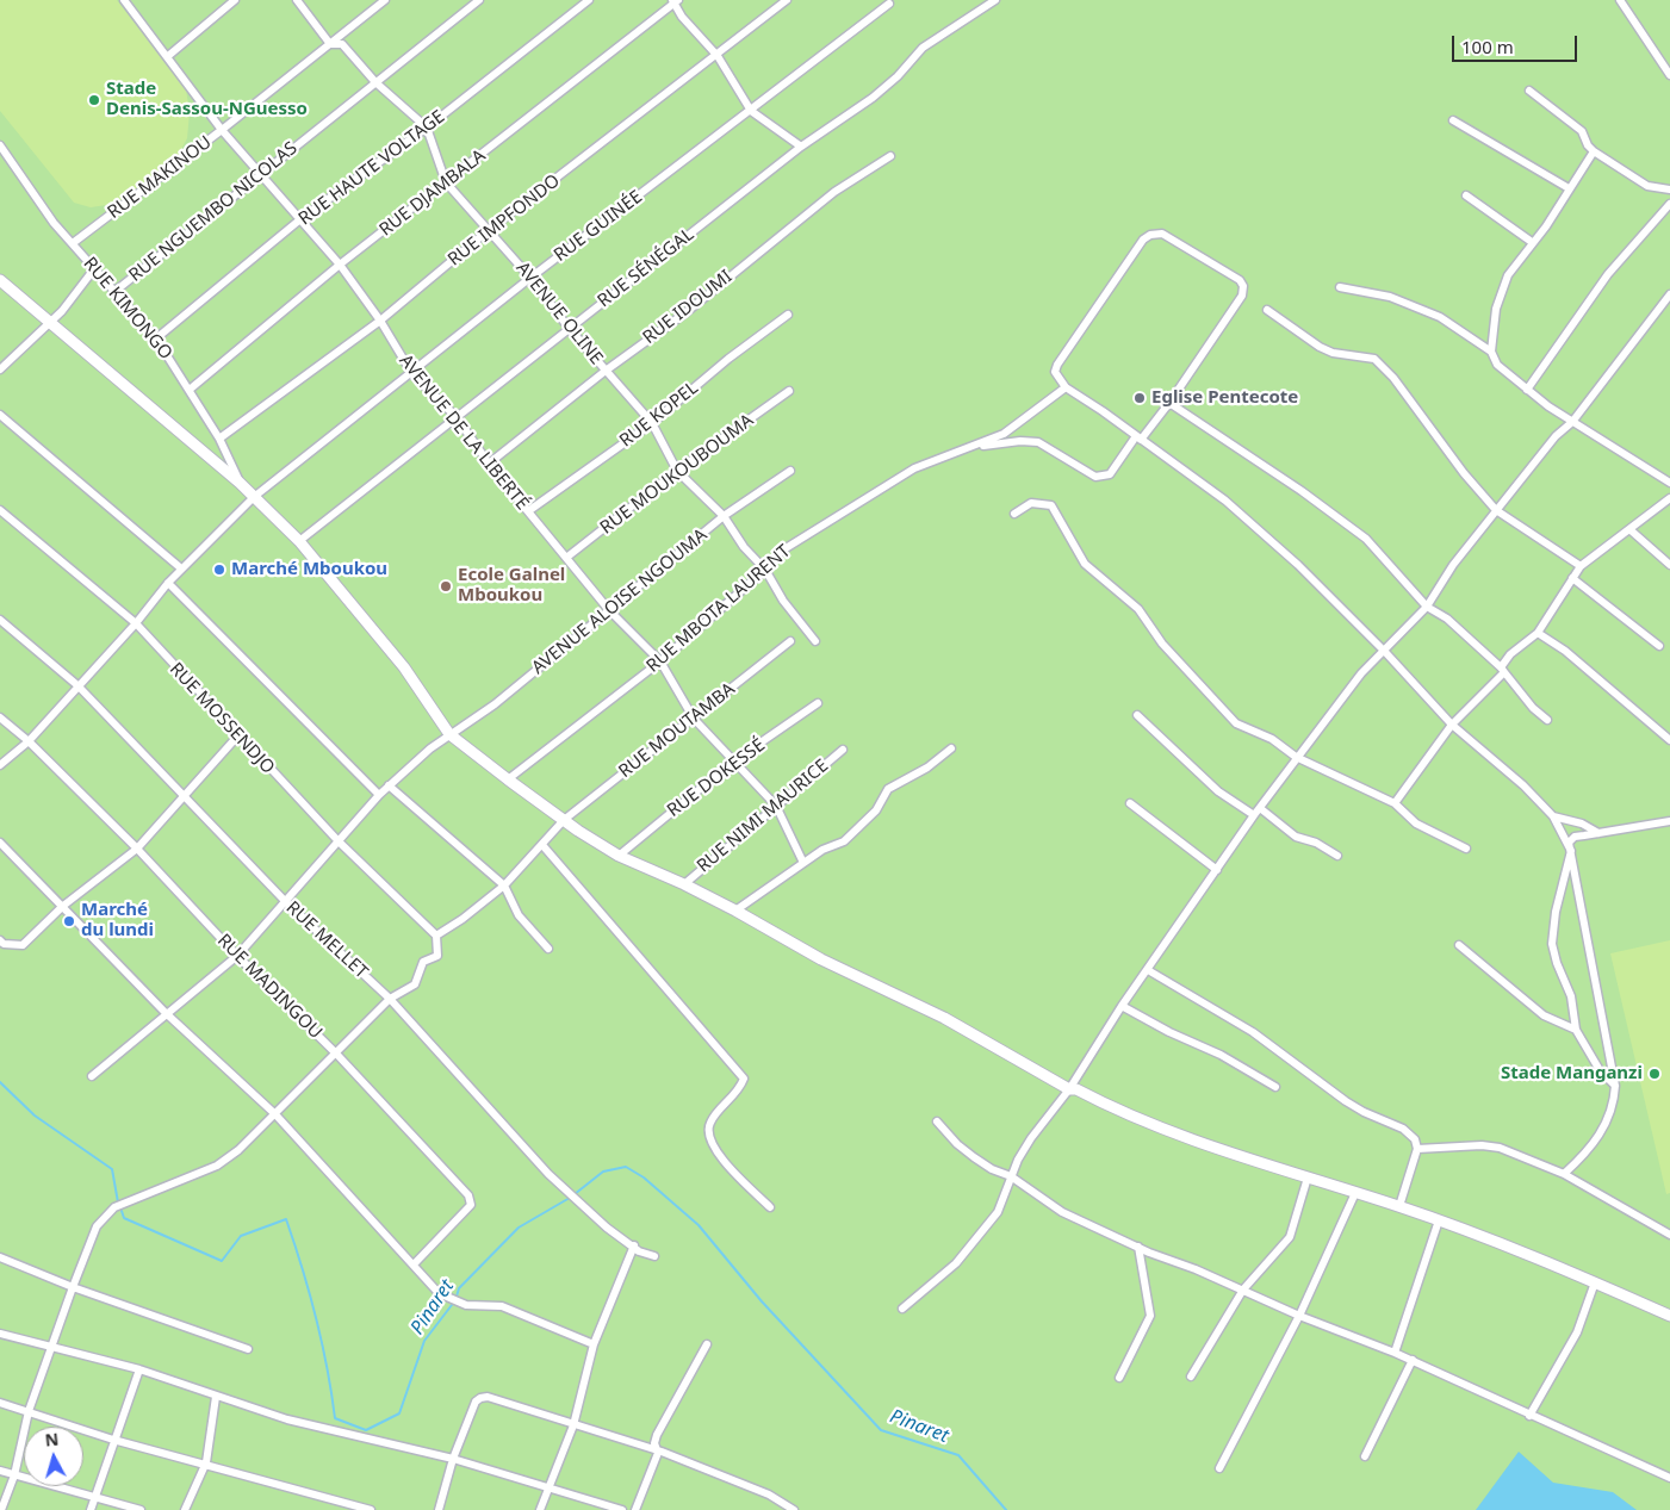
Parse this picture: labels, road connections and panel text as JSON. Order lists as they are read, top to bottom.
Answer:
{
  "streets": {
    "street": [
      "RUE HAUTE VOLTAGE",
      "RUE MAKINOU",
      "RUE DJAMBALA",
      "RUE NGUEMBO NICOLAS",
      "RUE IMPFONDO",
      "RUE GUINÉE",
      "RUE SÉNÉGAL",
      "RUE IDOUMI",
      "RUE KIMONGO",
      "AVENUE OLINE",
      "RUE KOPEL",
      "AVENUE DE LA LIBERTÉ",
      "RUE MOUKOUBOUMA",
      "AVENUE ALOISE NGOUMA",
      "RUE MBOTA LAURENT",
      "RUE MOSSENDJO",
      "RUE MOUTAMBA",
      "RUE DOKESSÉ",
      "RUE NIMI MAURICE",
      "RUE MELLET",
      "RUE MADINGOU"
    ]
  },
  "crossings": [
    ["RUE HAUTE VOLTAGE", "RUE KIMONGO"],
    ["RUE HAUTE VOLTAGE", "AVENUE OLINE"],
    ["RUE HAUTE VOLTAGE", "AVENUE DE LA LIBERTÉ"],
    ["RUE MAKINOU", "RUE KIMONGO"],
    ["RUE MAKINOU", "AVENUE OLINE"],
    ["RUE MAKINOU", "AVENUE DE LA LIBERTÉ"],
    ["RUE DJAMBALA", "RUE KIMONGO"],
    ["RUE DJAMBALA", "AVENUE OLINE"],
    ["RUE DJAMBALA", "AVENUE DE LA LIBERTÉ"],
    ["RUE NGUEMBO NICOLAS", "RUE KIMONGO"],
    ["RUE NGUEMBO NICOLAS", "AVENUE OLINE"],
    ["RUE NGUEMBO NICOLAS", "AVENUE DE LA LIBERTÉ"],
    ["RUE IMPFONDO", "RUE KIMONGO"],
    ["RUE IMPFONDO", "AVENUE OLINE"],
    ["RUE IMPFONDO", "AVENUE DE LA LIBERTÉ"],
    ["RUE GUINÉE", "AVENUE OLINE"],
    ["RUE GUINÉE", "AVENUE DE LA LIBERTÉ"],
    ["RUE GUINÉE", "RUE MOSSENDJO"],
    ["RUE GUINÉE", "RUE MELLET"],
    ["RUE GUINÉE", "RUE MADINGOU"],
    ["RUE SÉNÉGAL", "AVENUE OLINE"],
    ["RUE SÉNÉGAL", "AVENUE DE LA LIBERTÉ"],
    ["RUE IDOUMI", "AVENUE OLINE"],
    ["RUE IDOUMI", "AVENUE DE LA LIBERTÉ"],
    ["AVENUE OLINE", "RUE KOPEL"],
    ["AVENUE OLINE", "RUE MOUKOUBOUMA"],
    ["AVENUE OLINE", "AVENUE ALOISE NGOUMA"],
    ["AVENUE OLINE", "RUE MBOTA LAURENT"],
    ["RUE KOPEL", "AVENUE DE LA LIBERTÉ"],
    ["AVENUE DE LA LIBERTÉ", "RUE MOUKOUBOUMA"],
    ["AVENUE DE LA LIBERTÉ", "AVENUE ALOISE NGOUMA"],
    ["AVENUE DE LA LIBERTÉ", "RUE MBOTA LAURENT"],
    ["AVENUE DE LA LIBERTÉ", "RUE MOUTAMBA"],
    ["AVENUE DE LA LIBERTÉ", "RUE DOKESSÉ"],
    ["AVENUE DE LA LIBERTÉ", "RUE NIMI MAURICE"],
    ["AVENUE ALOISE NGOUMA", "RUE MOSSENDJO"],
    ["AVENUE ALOISE NGOUMA", "RUE MELLET"],
    ["AVENUE ALOISE NGOUMA", "RUE MADINGOU"],
    ["RUE MOSSENDJO", "RUE MOUTAMBA"]
  ],
  "water": ["Pinaret"],
  "places": [
    "Stade Denis-Sassou-NGuesso",
    "Eglise Pentecote",
    "Marché Mboukou",
    "Ecole Galnel Mboukou",
    "Marché du lundi",
    "Stade Manganzi"
  ],
  "scale_bar": "100 m",
  "north": "top"
}
